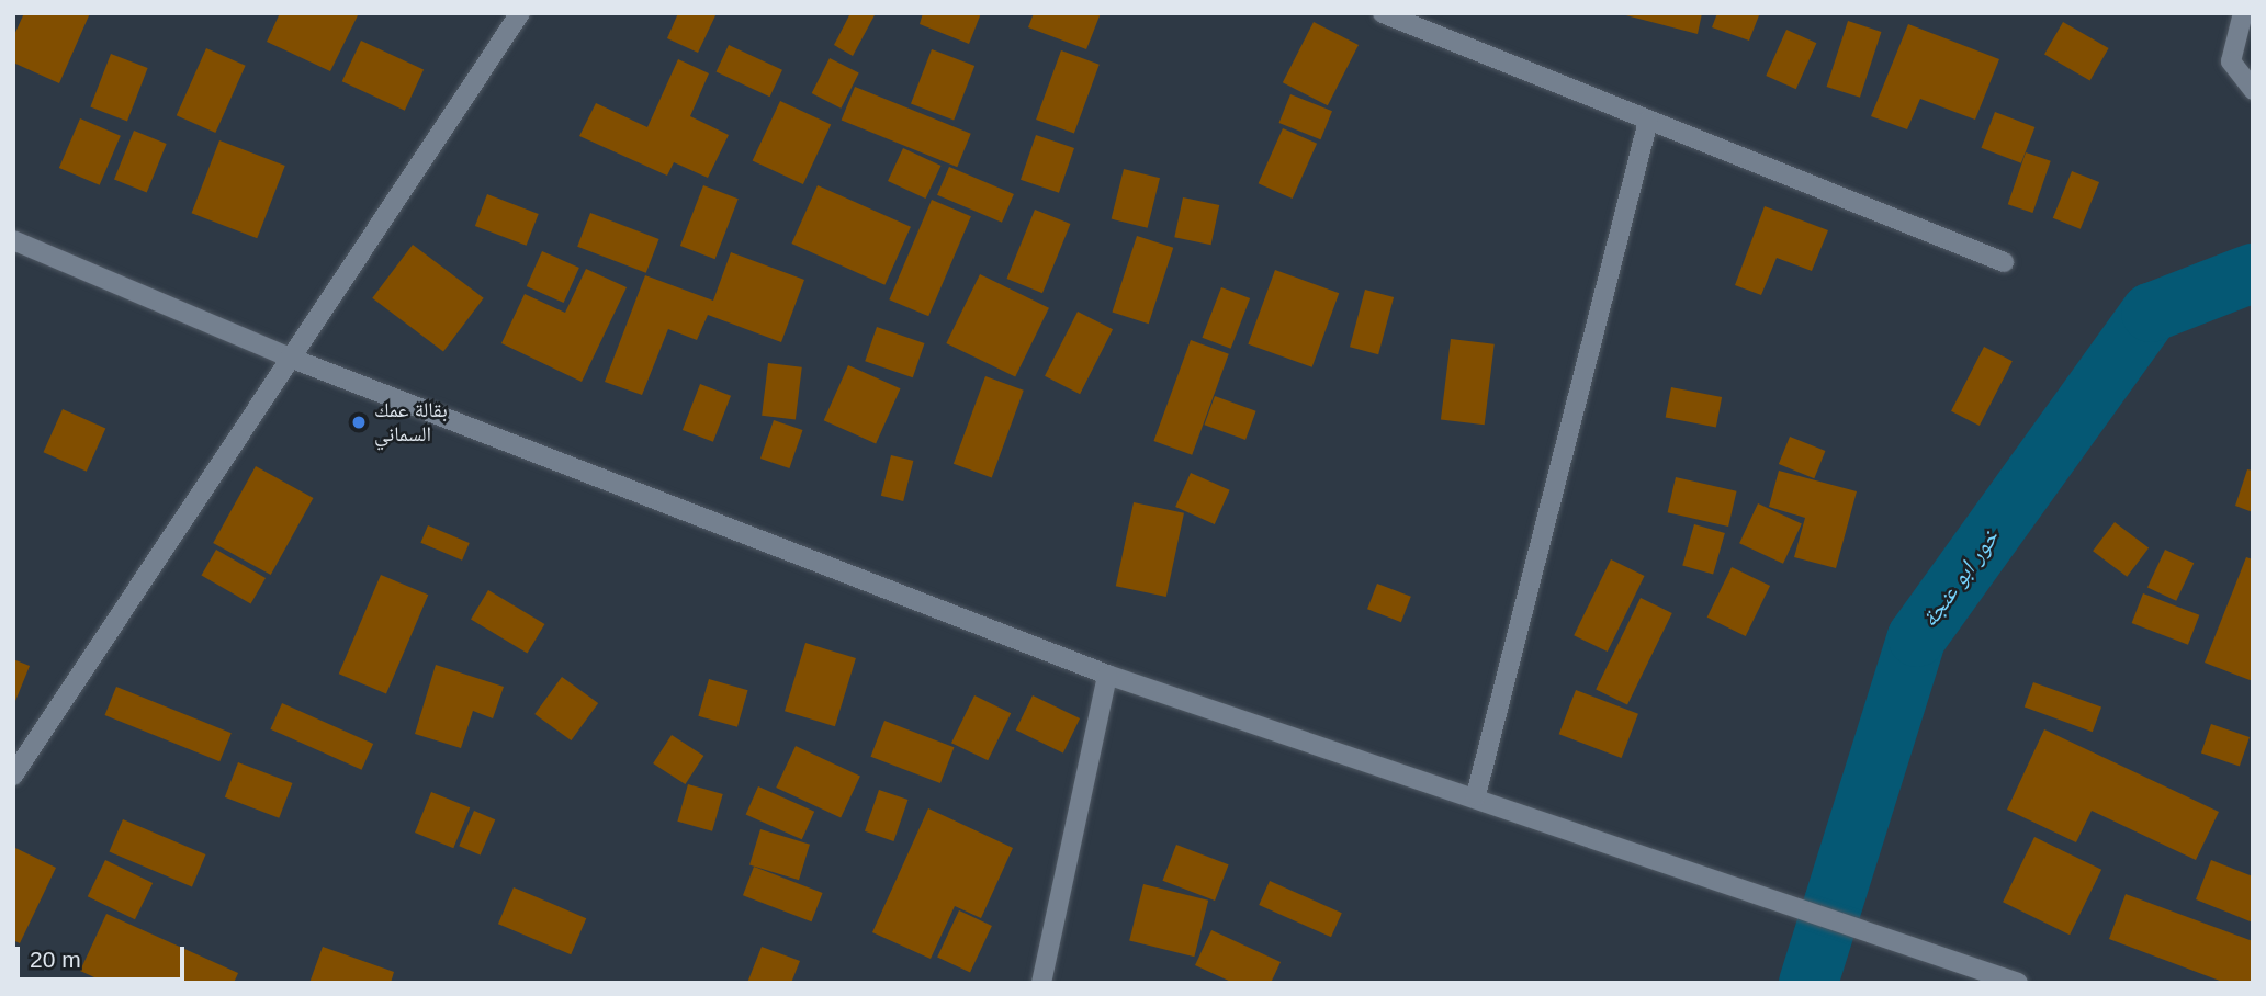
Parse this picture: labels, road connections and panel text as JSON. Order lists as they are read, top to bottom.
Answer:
{
  "water": ["خور ابو عنجة"],
  "places": ["بقالة عمك السماني"],
  "scale_bar": "20 m"
}
